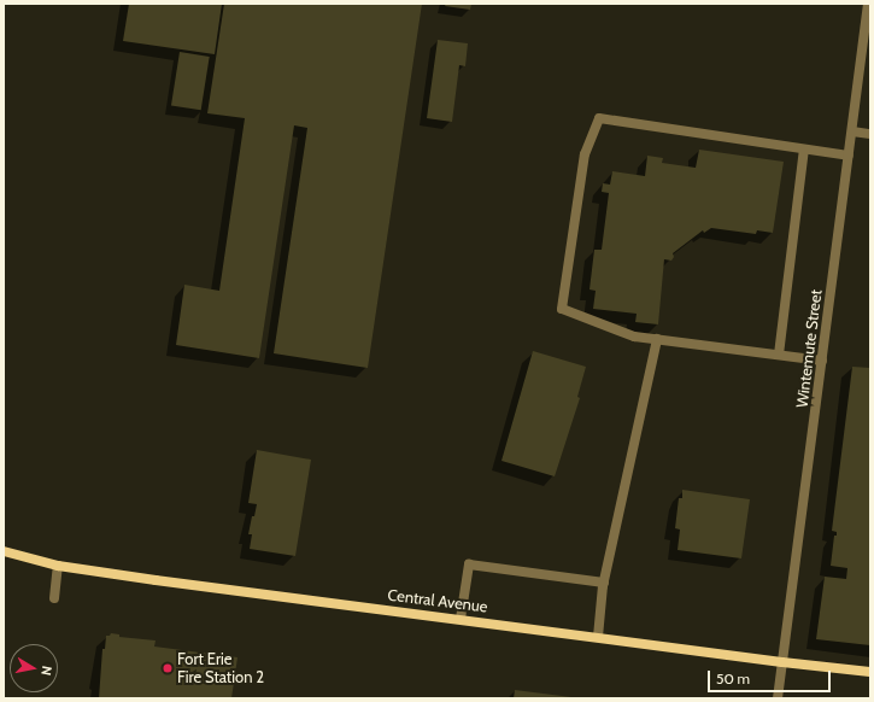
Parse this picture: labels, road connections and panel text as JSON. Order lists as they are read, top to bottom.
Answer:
{
  "streets": {
    "main road": ["Central Avenue"],
    "street": ["Wintemute Street"]
  },
  "crossings": [
    ["Wintemute Street", "Central Avenue"]
  ],
  "places": ["Fort Erie Fire Station 2"],
  "scale_bar": "50 m",
  "north": "right"
}
